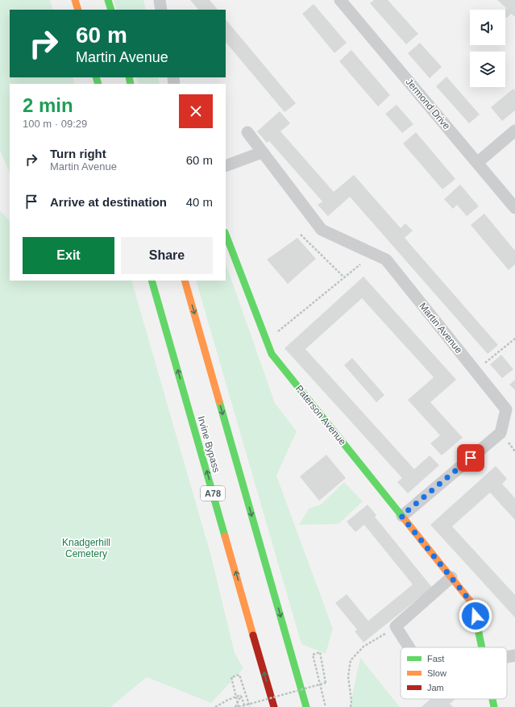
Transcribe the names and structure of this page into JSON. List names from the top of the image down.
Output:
{
  "streets": {
    "main road": ["Paterson Avenue", "Irvine Bypass", "A78"],
    "street": ["Jermond Drive", "Martin Avenue"]
  },
  "crossings": [
    ["Martin Avenue", "Paterson Avenue"]
  ],
  "parks": ["Knadgerhill Cemetery"],
  "legend": ["Fast", "Slow", "Jam"],
  "page": {
    "turn": ["60 m", "Martin Avenue"],
    "heading": ["2 min", "100 m · 09:29"],
    "list": [
      {
        "name": "Turn right",
        "note": "Martin Avenue",
        "value": "60 m"
      },
      {
        "name": "Arrive at destination",
        "value": "40 m"
      }
    ],
    "buttons": ["Exit", "Share"]
  }
}
